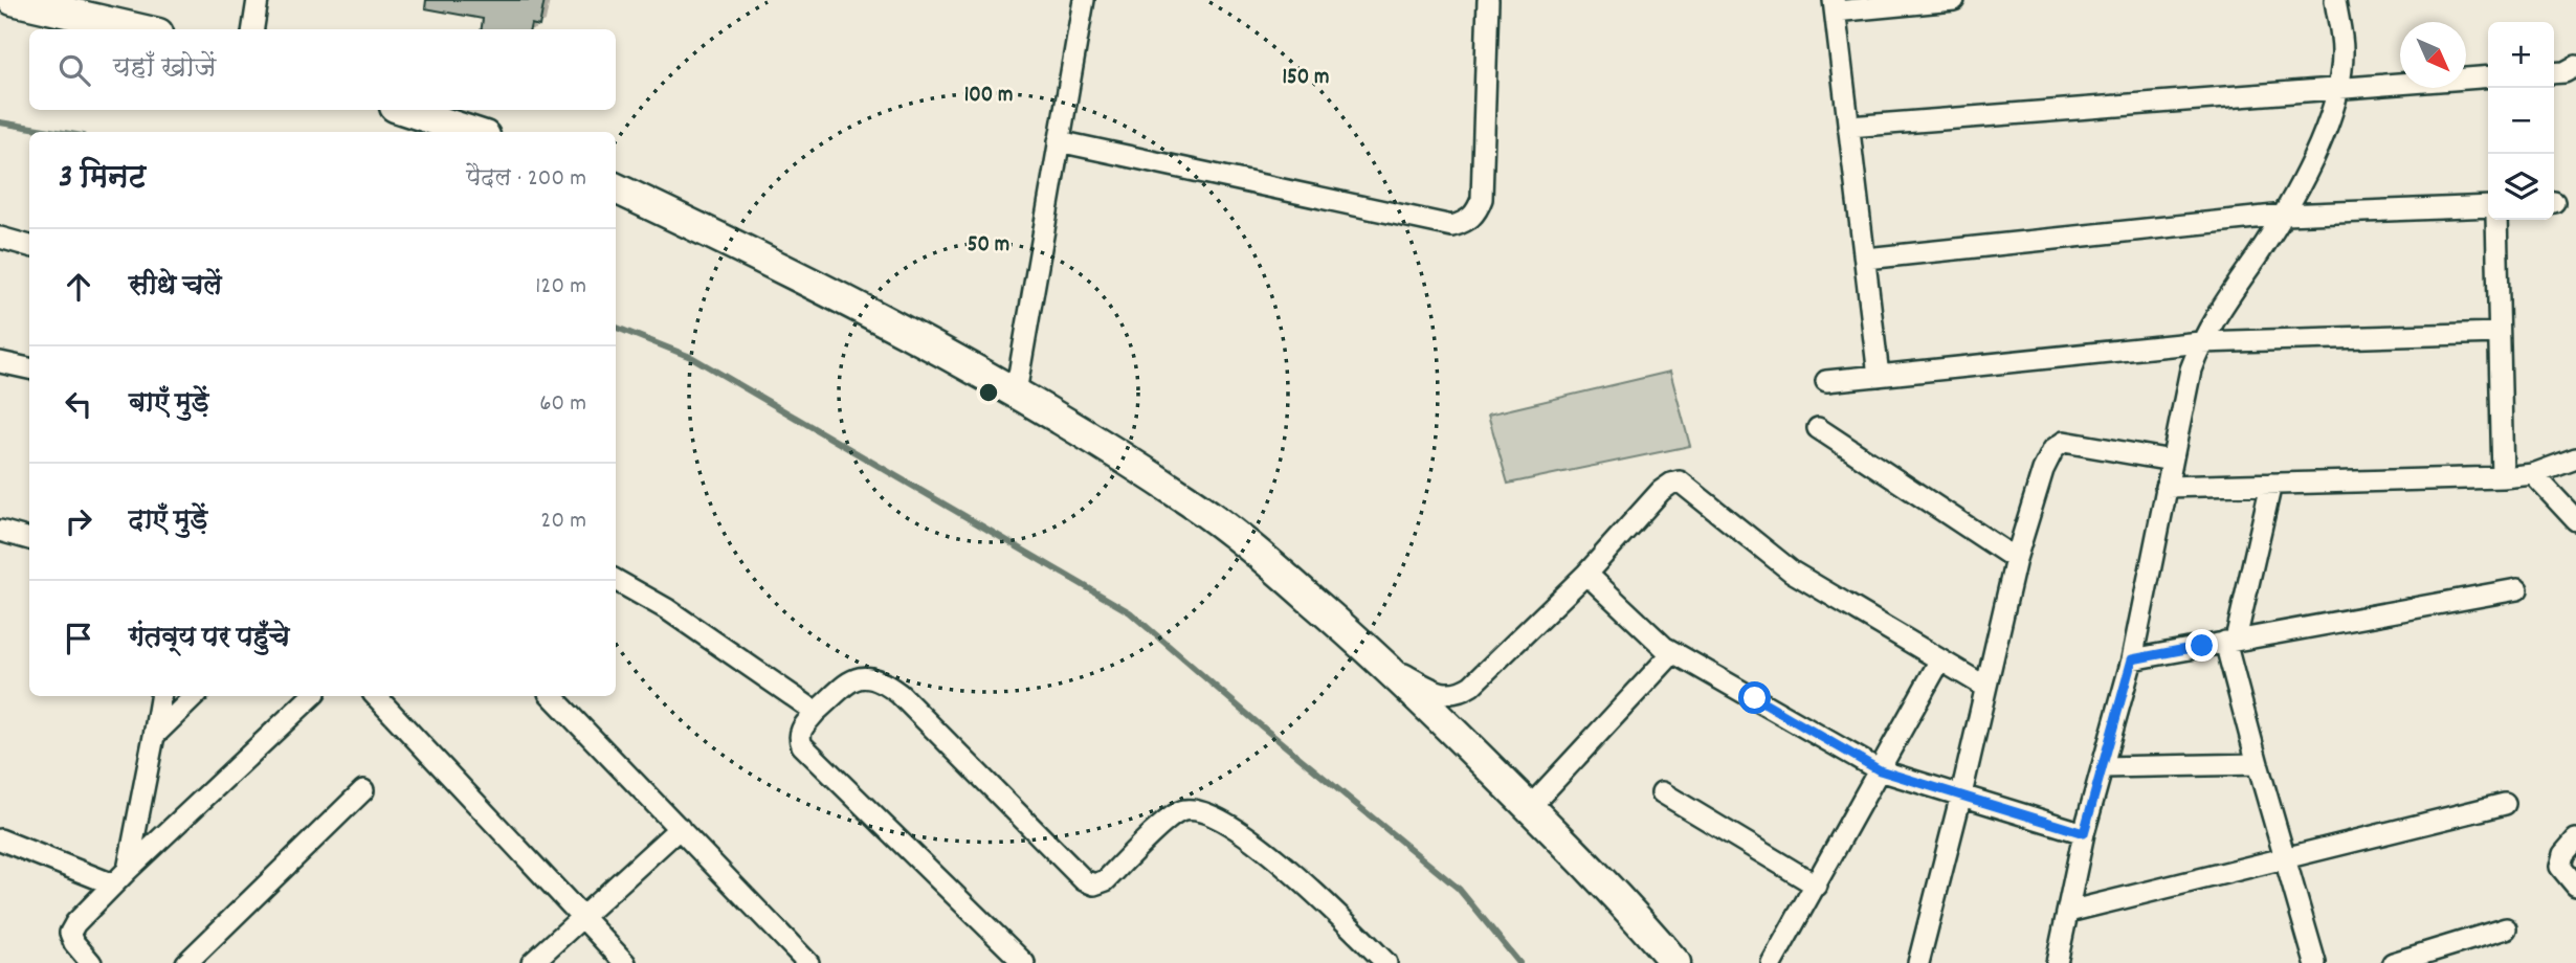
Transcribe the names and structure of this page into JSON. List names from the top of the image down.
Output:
{
  "north": "bottom right",
  "page": {
    "map_buttons": ["+", "−"],
    "search": "यहाँ खोजें",
    "heading": ["3 मिनट", "पैदल · 200 m"],
    "list": [
      ["सीधे चलें", "120 m"],
      ["बाएँ मुड़ें", "60 m"],
      ["दाएँ मुड़ें", "20 m"],
      "गंतव्य पर पहुँचे"
    ]
  },
  "rings": ["150 m", "100 m", "50 m"]
}
